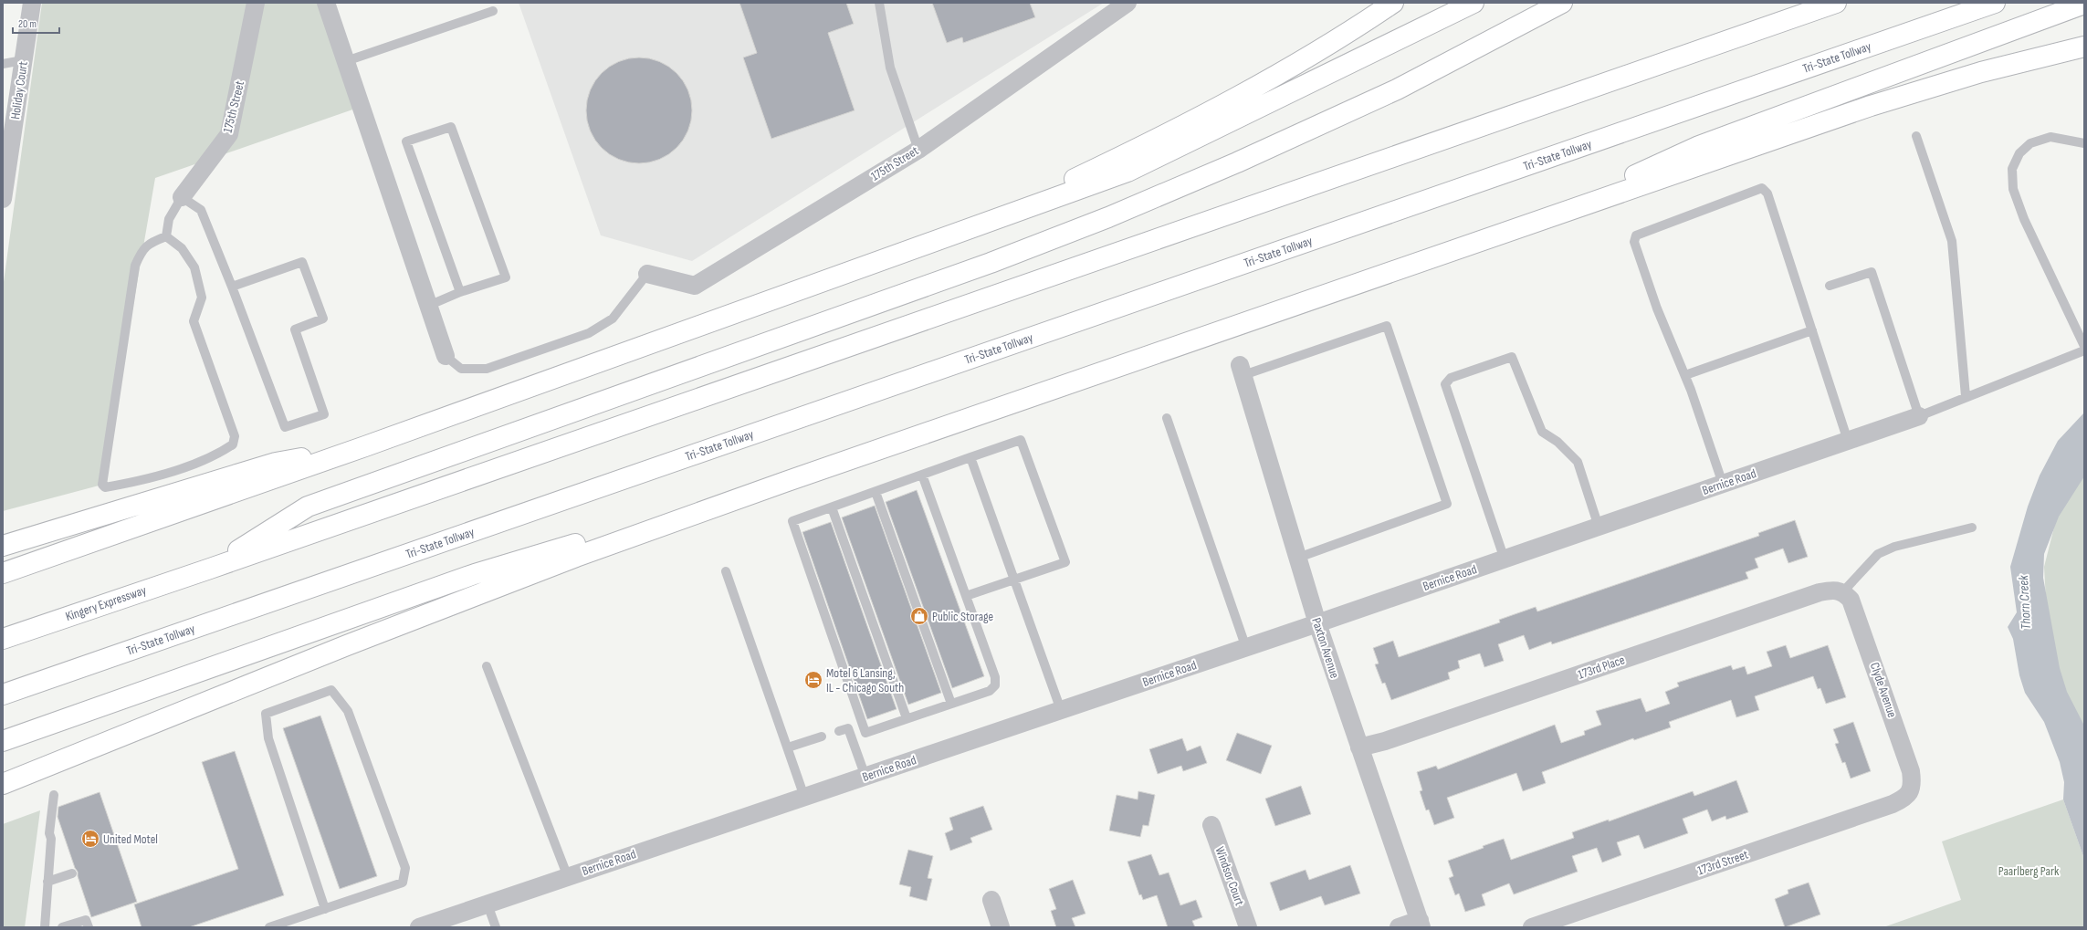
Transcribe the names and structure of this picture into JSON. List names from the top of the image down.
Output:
{
  "streets": {
    "highway": ["Tri-State Tollway", "Kingery Expressway"],
    "street": [
      "Holiday Court",
      "175th Street",
      "Bernice Road",
      "Paxton Avenue",
      "173rd Place",
      "Clyde Avenue",
      "173rd Street",
      "Windsor Court"
    ]
  },
  "crossings": [
    ["Bernice Road", "Paxton Avenue"],
    ["Paxton Avenue", "173rd Place"],
    ["173rd Place", "Clyde Avenue"],
    ["Clyde Avenue", "173rd Street"]
  ],
  "water": ["Thorn Creek"],
  "parks": ["Paarlberg Park"],
  "places": {
    "shop": ["Public Storage"],
    "hotel": ["Motel 6 Lansing, IL - Chicago South", "United Motel"]
  },
  "scale_bar": "20 m"
}
